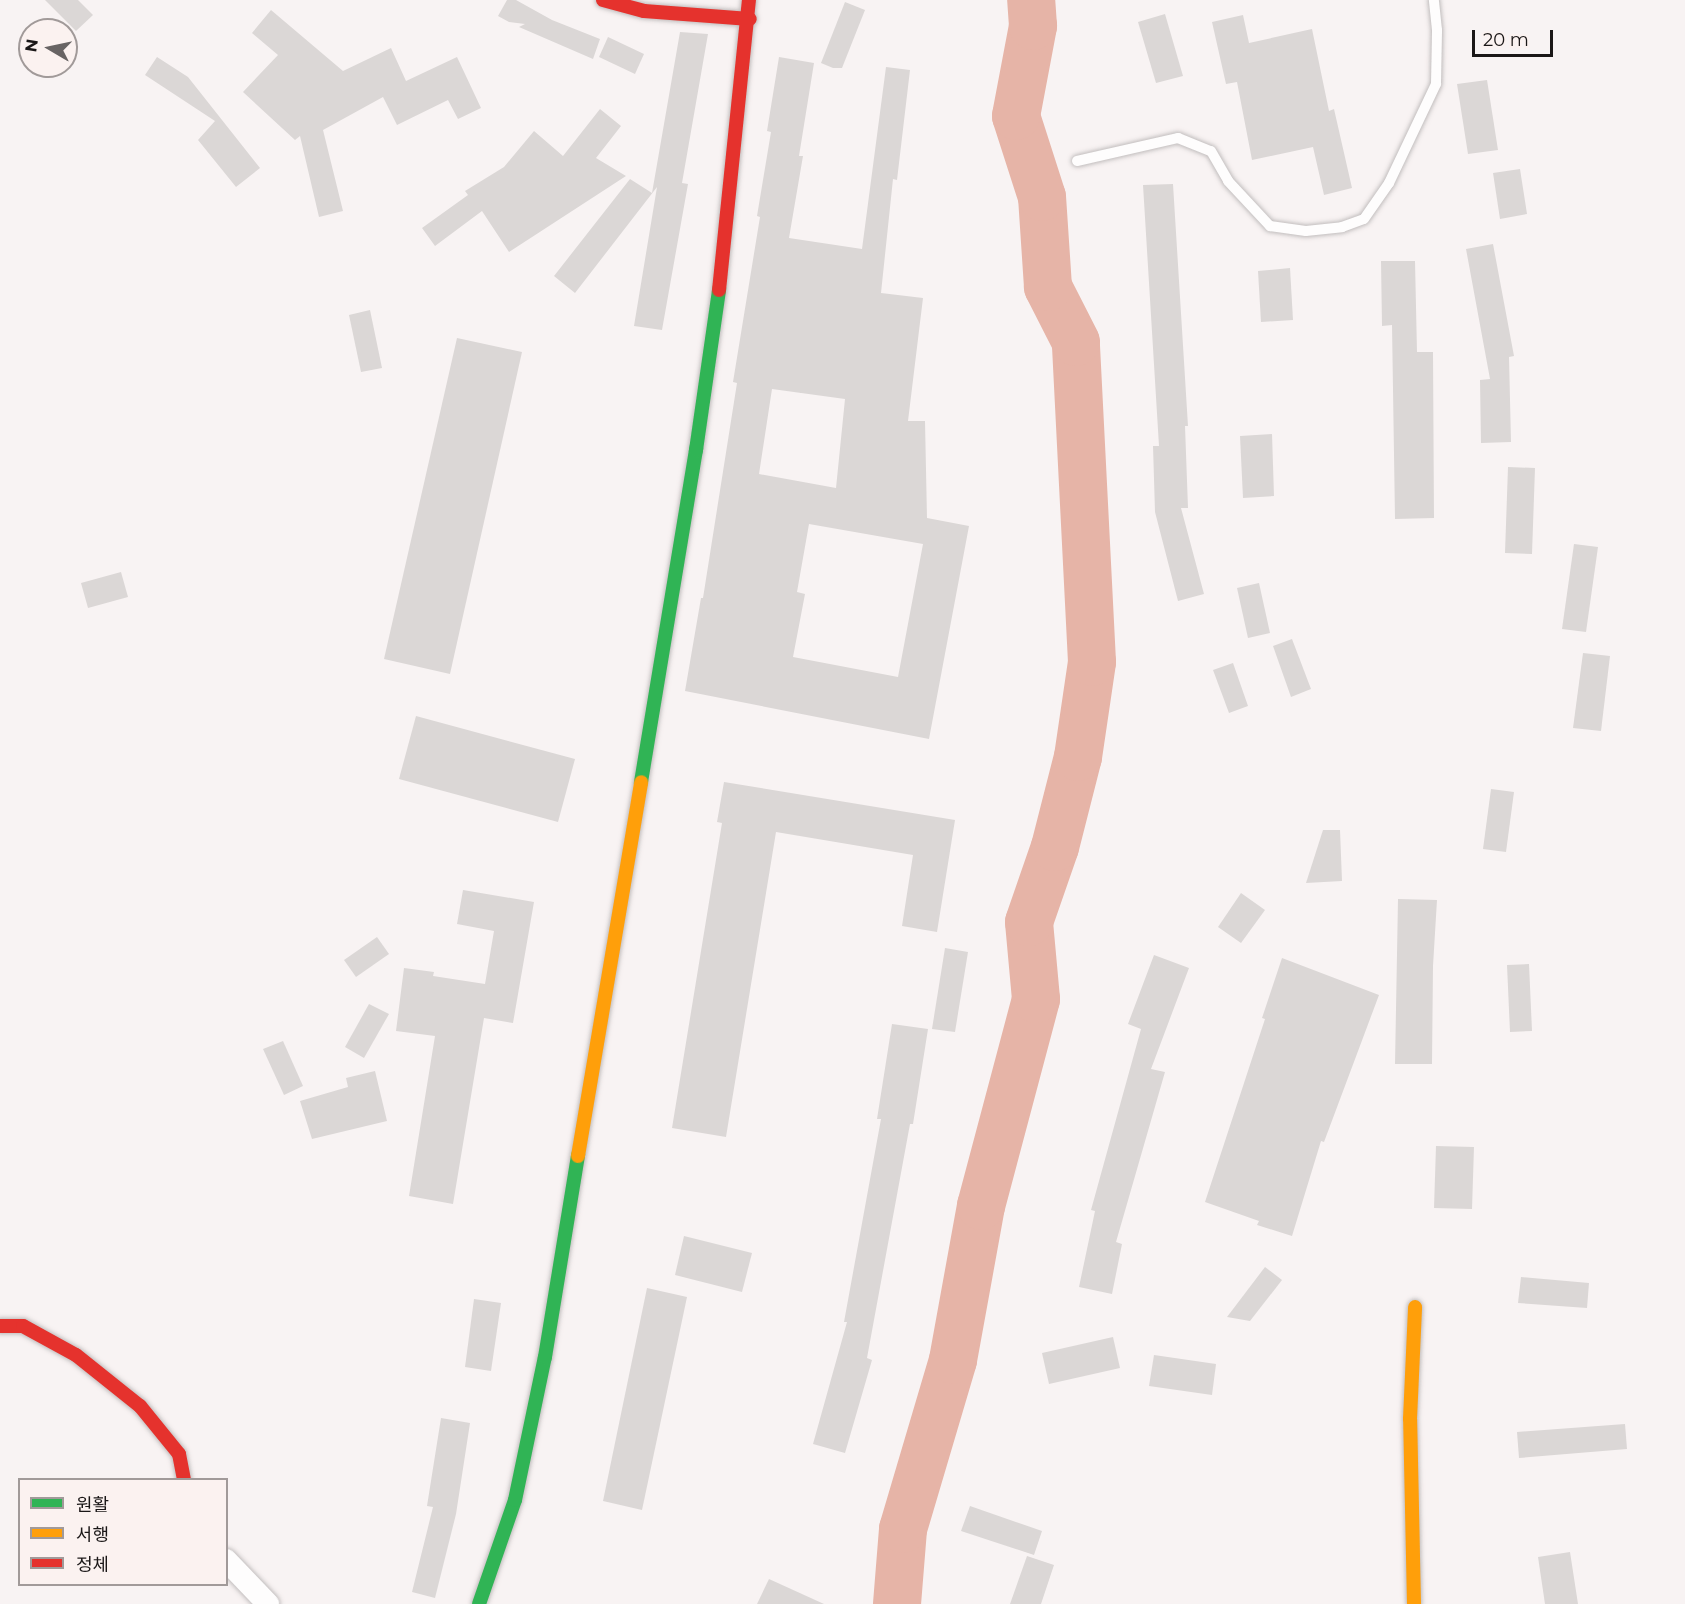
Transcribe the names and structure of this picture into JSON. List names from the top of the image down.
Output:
{
  "legend": ["원활", "서행", "정체"],
  "scale_bar": "20 m",
  "north": "left"
}
